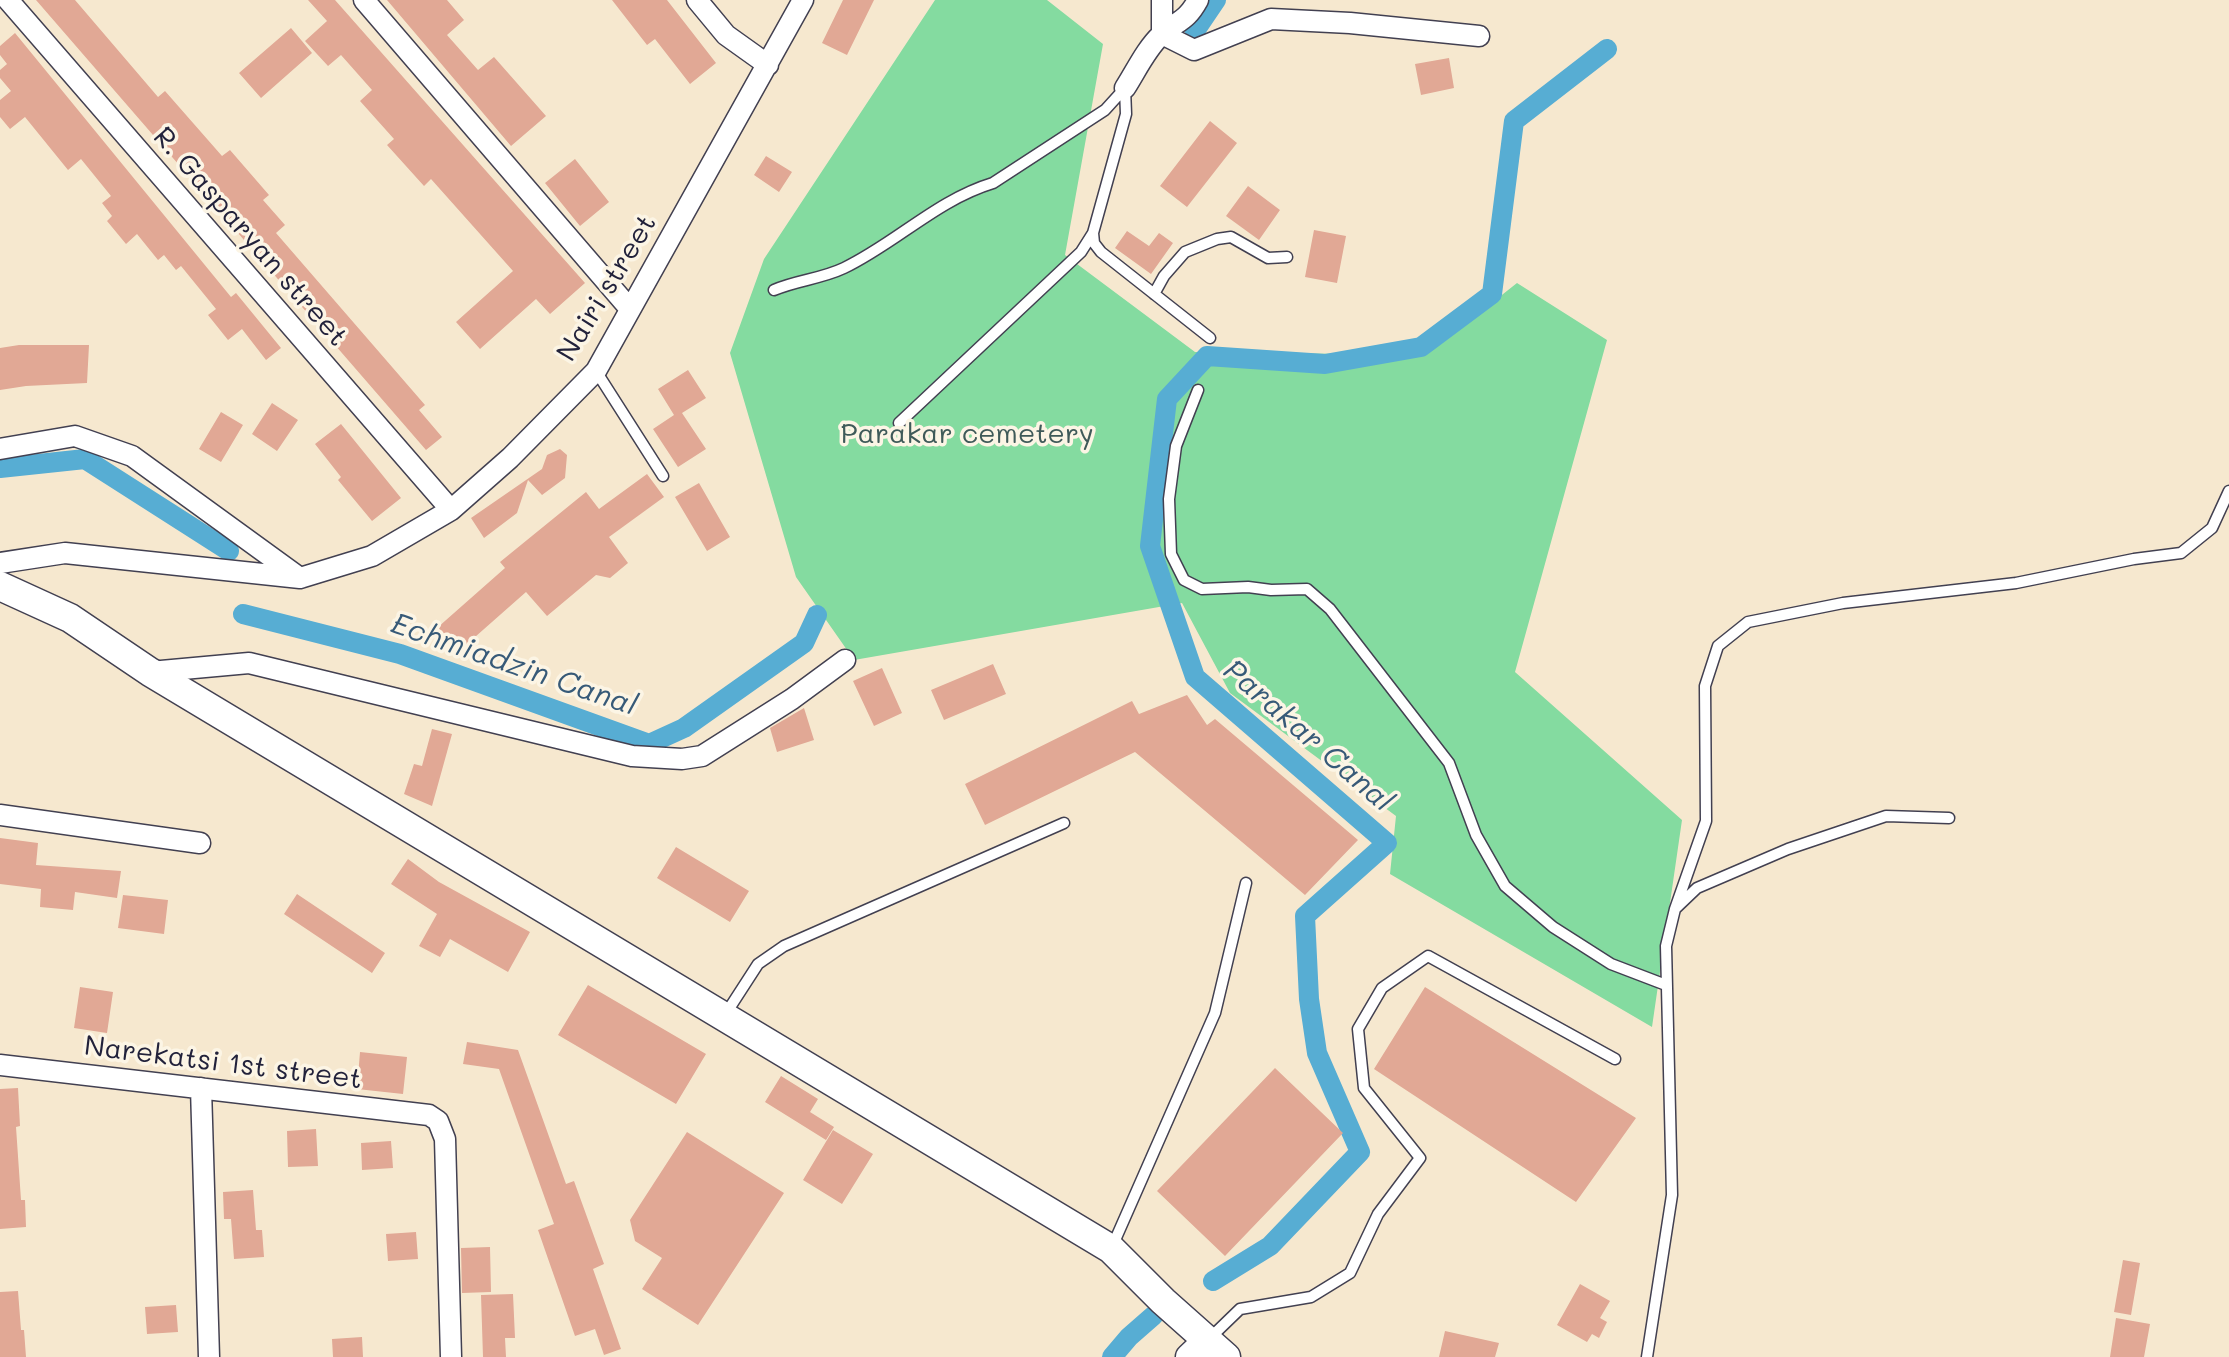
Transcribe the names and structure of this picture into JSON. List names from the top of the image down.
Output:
{
  "streets": {
    "street": ["R. Gasparyan street", "Nairi street", "Narekatsi 1st street"]
  },
  "crossings": [
    ["R. Gasparyan street", "Nairi street"]
  ],
  "water": ["Echmiadzin Canal", "Parakar Canal"],
  "parks": ["Parakar cemetery"]
}
